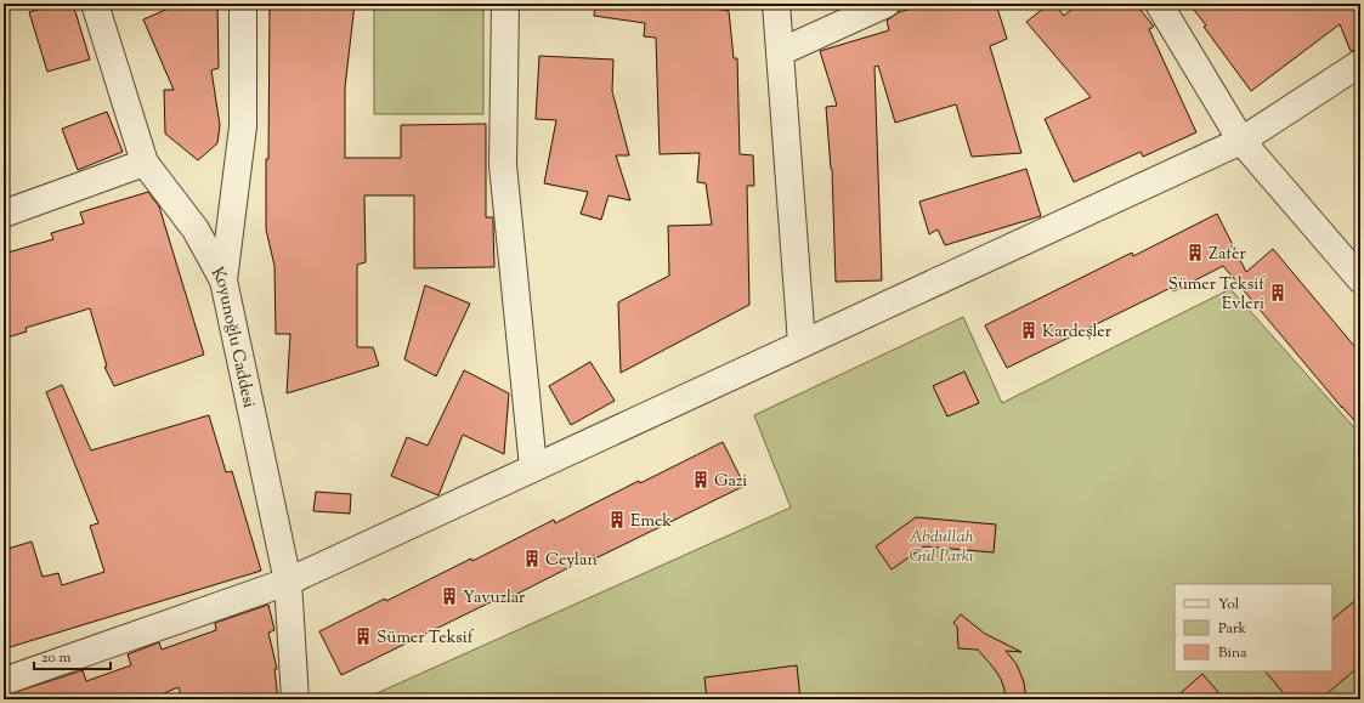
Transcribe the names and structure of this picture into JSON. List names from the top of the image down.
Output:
{
  "streets": {
    "street": ["Koyunoğlu Caddesi"]
  },
  "parks": ["Abdullah Gül Parkı"],
  "places": {
    "building": [
      "Zafer",
      "Sümer Teksif Evleri",
      "Kardeşler",
      "Gazi",
      "Emek",
      "Ceylan",
      "Yavuzlar",
      "Sümer Teksif"
    ]
  },
  "legend": ["Yol", "Park", "Bina"],
  "scale_bar": "20 m"
}
